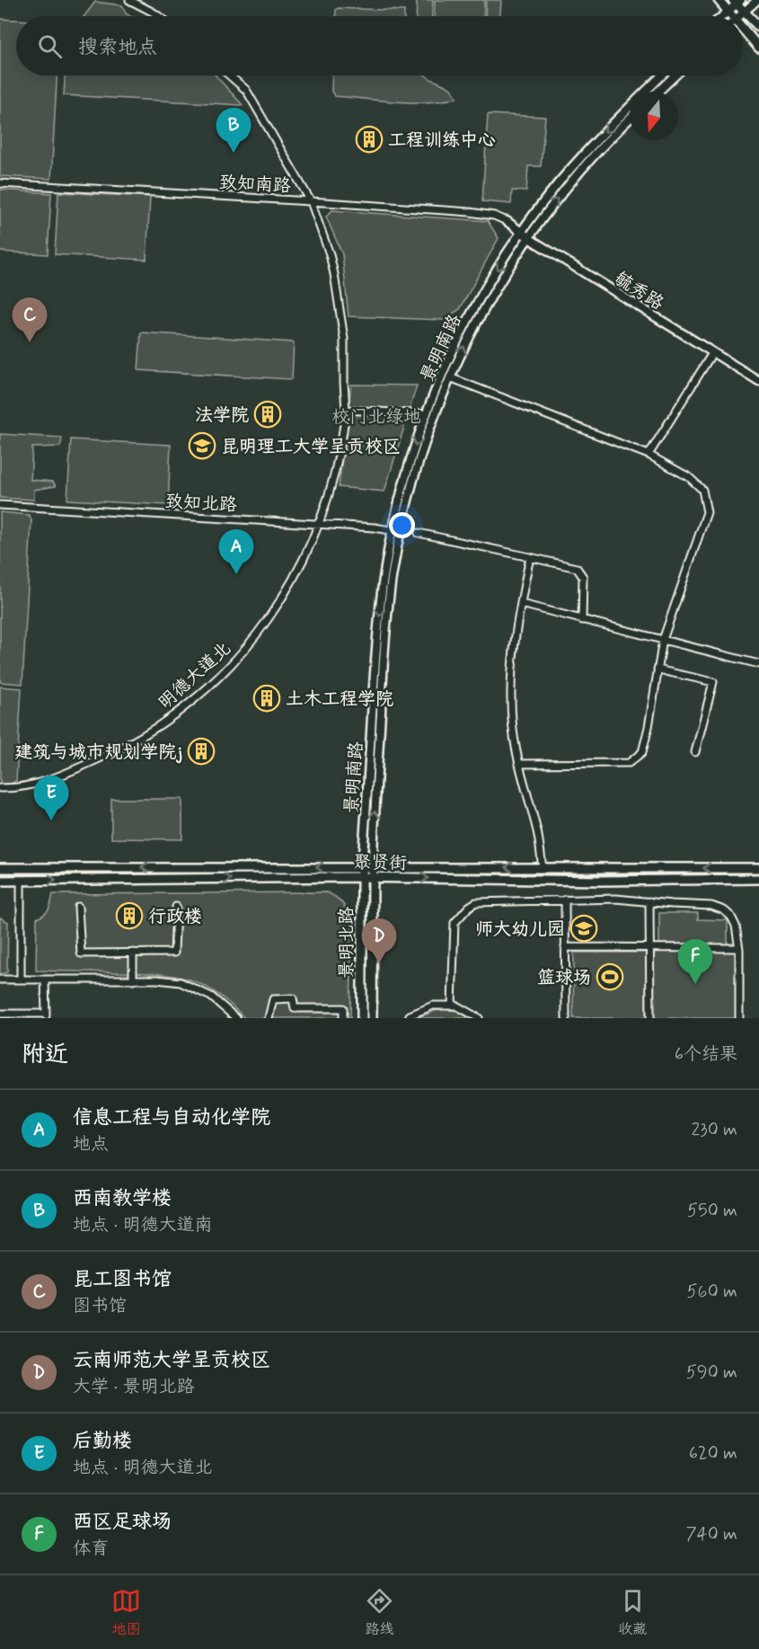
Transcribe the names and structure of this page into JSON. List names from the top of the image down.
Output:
{
  "streets": {
    "main road": ["聚贤街", "景明北路"],
    "street": [
      "致知南路",
      "毓秀路",
      "景明南路",
      "致知北路",
      "明德大道北"
    ]
  },
  "crossings": [
    ["致知南路", "毓秀路"],
    ["致知南路", "明德大道北"],
    ["毓秀路", "景明南路"],
    ["景明南路", "致知北路"],
    ["景明南路", "聚贤街"],
    ["景明南路", "景明北路"],
    ["致知北路", "明德大道北"],
    ["聚贤街", "景明北路"]
  ],
  "parks": ["校门北绿地"],
  "places": {
    "building": [
      "工程训练中心",
      "法学院",
      "土木工程学院",
      "建筑与城市规划学院j",
      "行政楼"
    ],
    "school or university": ["昆明理工大学呈贡校区", "师大幼儿园"],
    "sports": ["篮球场"]
  },
  "north": "bottom",
  "page": {
    "search": "搜索地点",
    "pins": [
      "B",
      "C",
      "A",
      "E",
      "D",
      "F"
    ],
    "heading": ["附近", "6个结果"],
    "list": [
      {
        "mark": "A",
        "name": "信息工程与自动化学院",
        "note": "地点",
        "value": "230 m"
      },
      {
        "mark": "B",
        "name": "西南教学楼",
        "note": "地点 · 明德大道南",
        "value": "550 m"
      },
      {
        "mark": "C",
        "name": "昆工图书馆",
        "note": "图书馆",
        "value": "560 m"
      },
      {
        "mark": "D",
        "name": "云南师范大学呈贡校区",
        "note": "大学 · 景明北路",
        "value": "590 m"
      },
      {
        "mark": "E",
        "name": "后勤楼",
        "note": "地点 · 明德大道北",
        "value": "620 m"
      },
      {
        "mark": "F",
        "name": "西区足球场",
        "note": "体育",
        "value": "740 m"
      }
    ],
    "nav": ["地图", "路线", "收藏"]
  }
}
